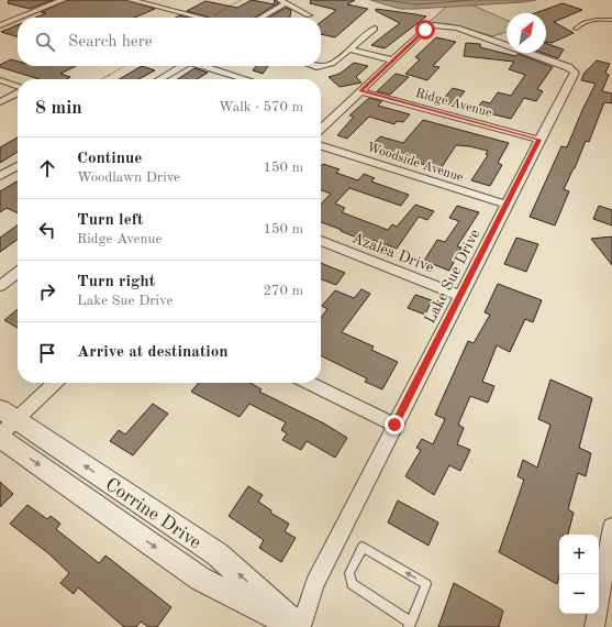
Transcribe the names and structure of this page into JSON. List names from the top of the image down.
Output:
{
  "streets": {
    "street": [
      "Ridge Avenue",
      "Woodside Avenue",
      "Azalea Drive",
      "Lake Sue Drive",
      "Corrine Drive"
    ]
  },
  "crossings": [
    ["Ridge Avenue", "Lake Sue Drive"],
    ["Woodside Avenue", "Lake Sue Drive"],
    ["Azalea Drive", "Lake Sue Drive"],
    ["Lake Sue Drive", "Corrine Drive"]
  ],
  "north": "top right",
  "page": {
    "search": "Search here",
    "heading": ["8 min", "Walk · 570 m"],
    "list": [
      ["Continue", "Woodlawn Drive", "150 m"],
      ["Turn left", "Ridge Avenue", "150 m"],
      ["Turn right", "Lake Sue Drive", "270 m"],
      "Arrive at destination"
    ],
    "map_buttons": ["+", "−"]
  }
}
